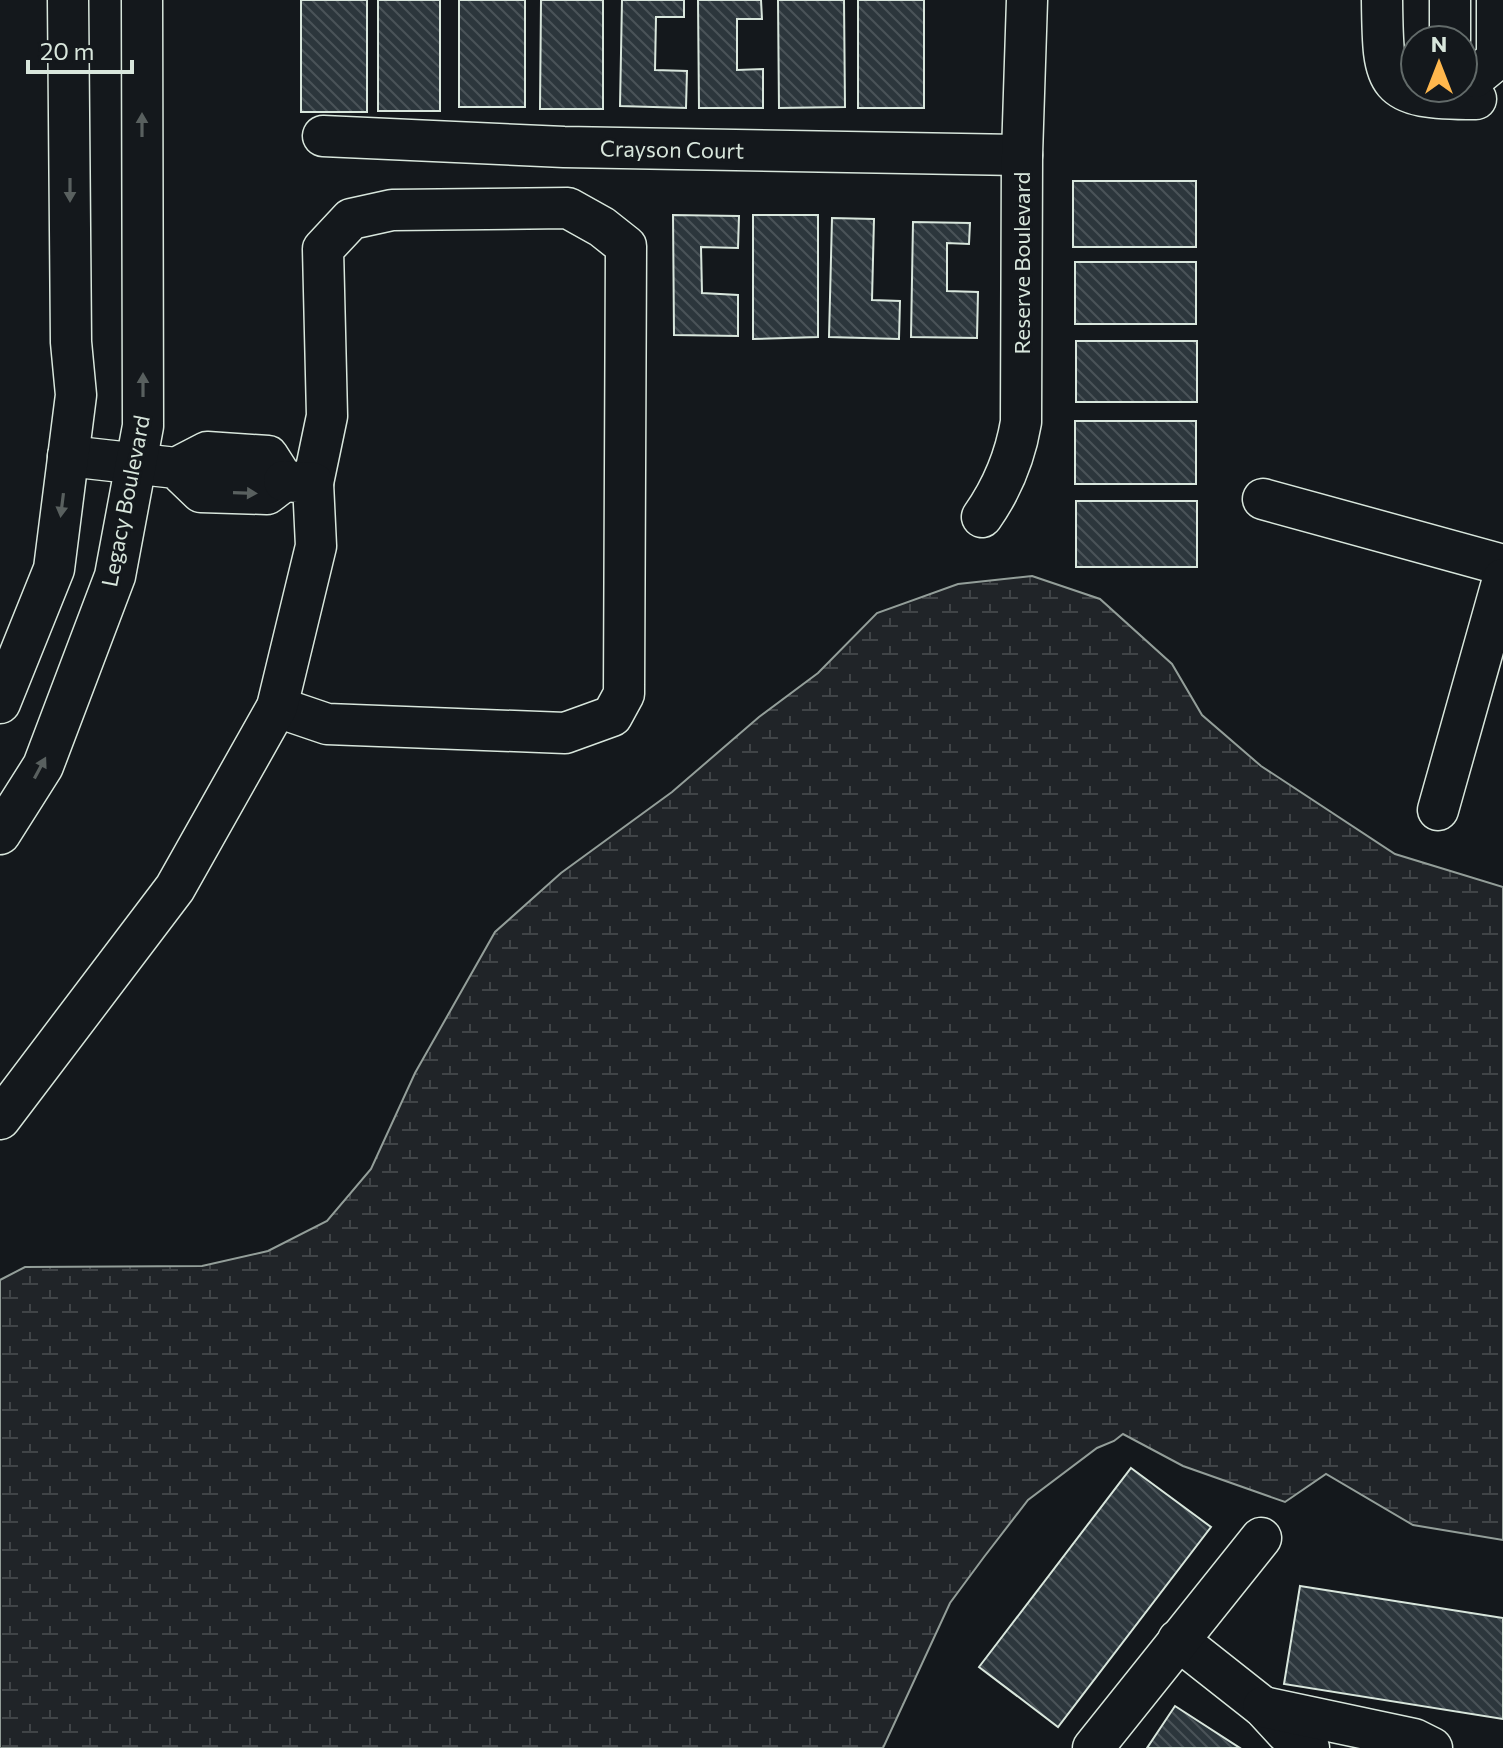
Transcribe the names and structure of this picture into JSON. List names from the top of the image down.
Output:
{
  "streets": {
    "street": ["Crayson Court", "Reserve Boulevard", "Legacy Boulevard"]
  },
  "crossings": [
    ["Crayson Court", "Reserve Boulevard"]
  ],
  "scale_bar": "20 m",
  "north": "top"
}
